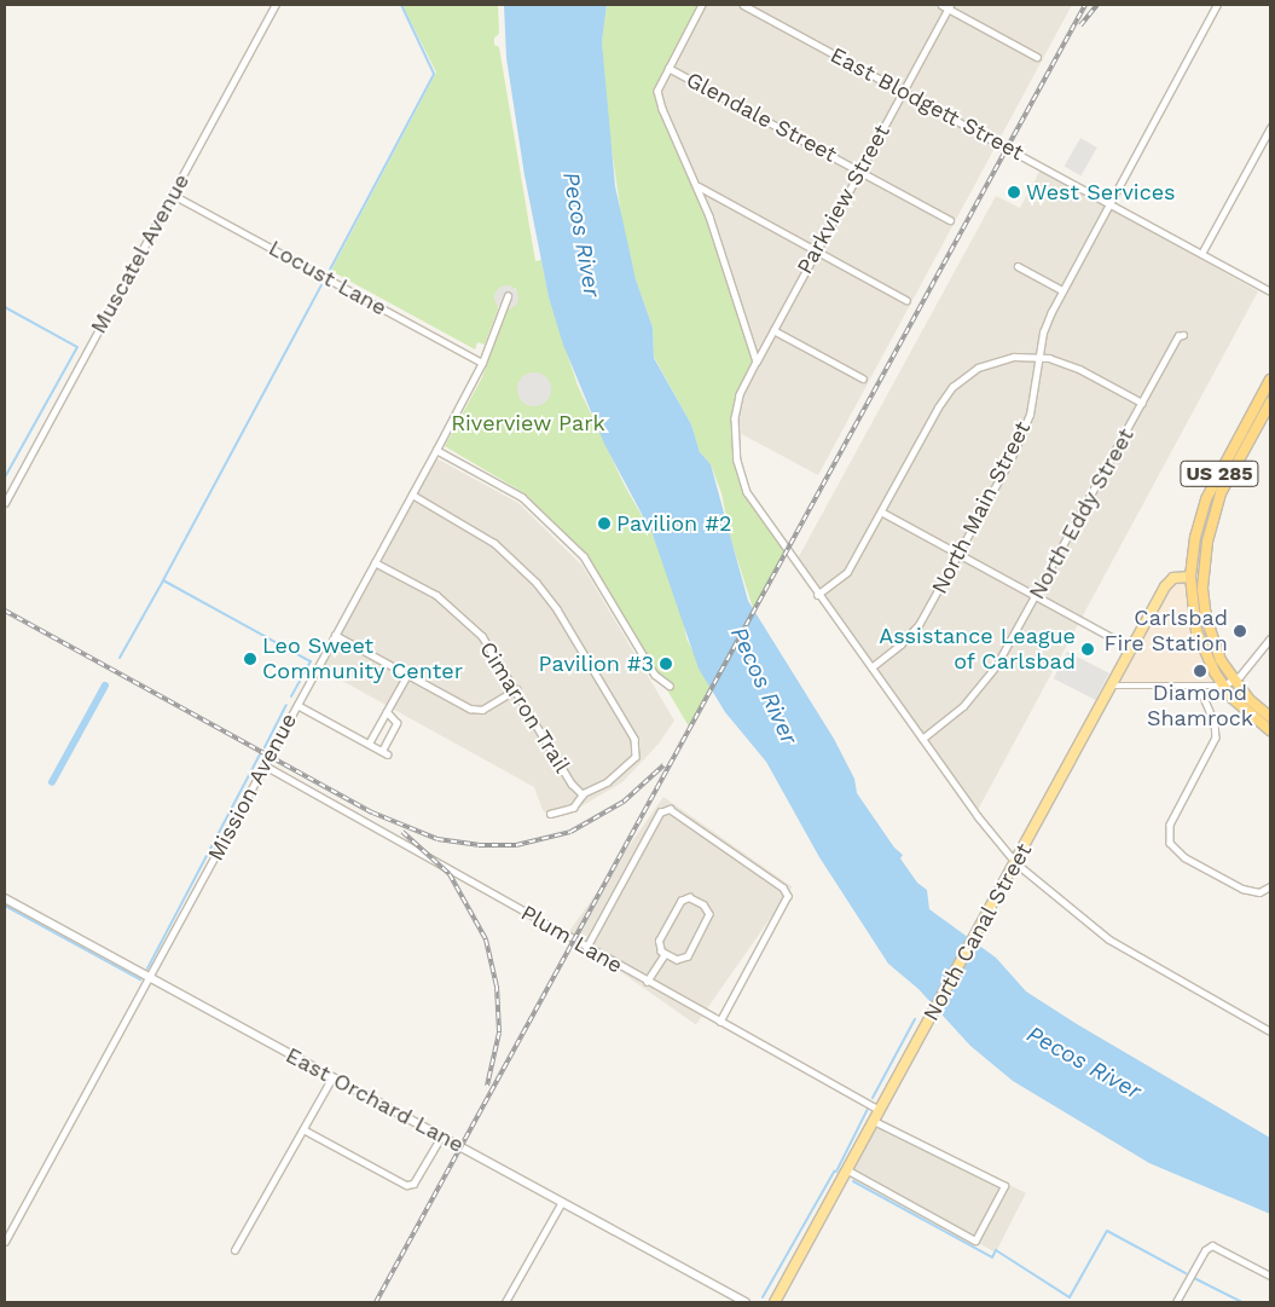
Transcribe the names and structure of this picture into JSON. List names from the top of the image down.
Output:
{
  "streets": {
    "highway": ["US 285"],
    "main road": ["North Canal Street"],
    "street": [
      "East Blodgett Street",
      "Glendale Street",
      "Parkview Street",
      "Muscatel Avenue",
      "Locust Lane",
      "North Main Street",
      "North Eddy Street",
      "Cimarron Trail",
      "Mission Avenue",
      "Plum Lane",
      "East Orchard Lane"
    ]
  },
  "crossings": [
    ["East Blodgett Street", "Parkview Street"],
    ["East Blodgett Street", "North Main Street"],
    ["Glendale Street", "Parkview Street"],
    ["Parkview Street", "North Main Street"],
    ["Parkview Street", "North Eddy Street"],
    ["Parkview Street", "North Canal Street"],
    ["Muscatel Avenue", "Locust Lane"],
    ["Locust Lane", "Mission Avenue"],
    ["US 285", "North Canal Street"],
    ["Cimarron Trail", "Mission Avenue"],
    ["Mission Avenue", "Plum Lane"],
    ["Mission Avenue", "East Orchard Lane"],
    ["North Canal Street", "Plum Lane"]
  ],
  "water": ["Pecos River"],
  "parks": ["Riverview Park"],
  "places": [
    "West Services",
    "Pavilion #2",
    "Carlsbad Fire Station",
    "Assistance League of Carlsbad",
    "Leo Sweet Community Center",
    "Pavilion #3",
    "Diamond Shamrock"
  ]
}
